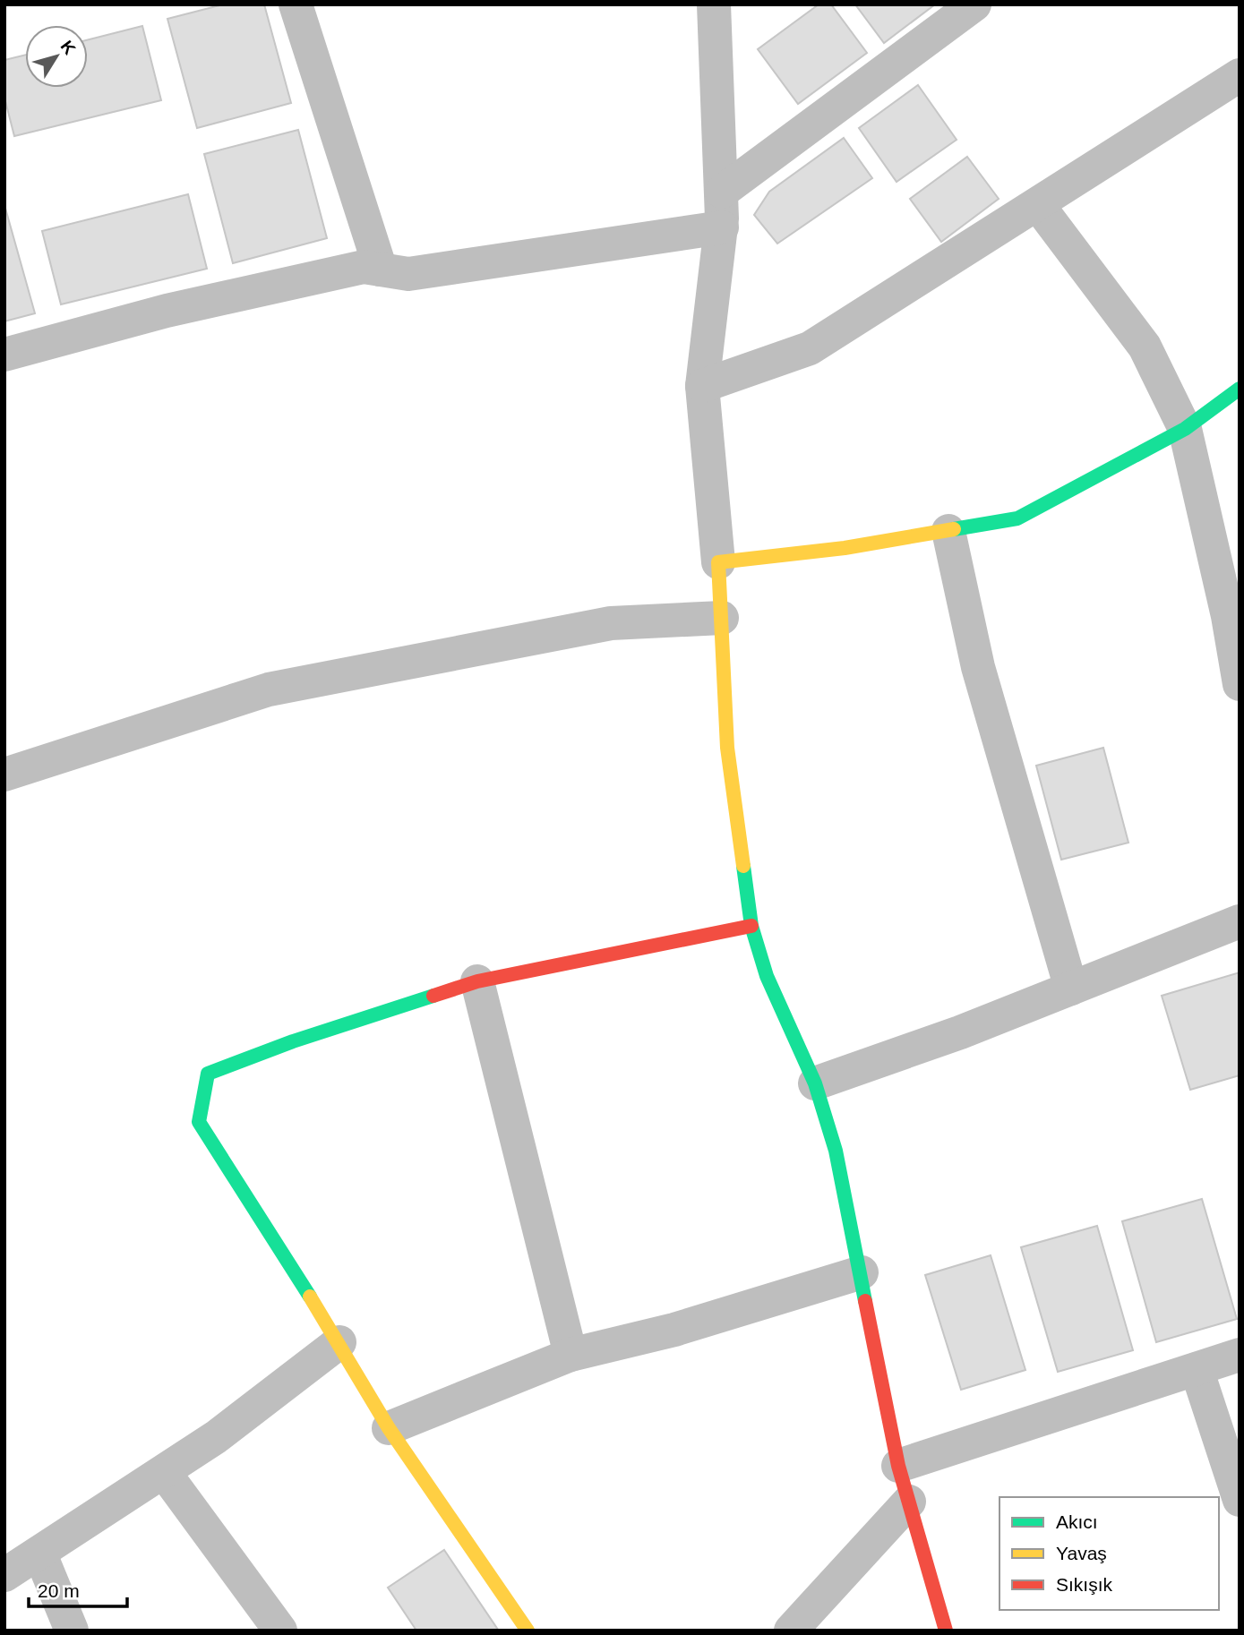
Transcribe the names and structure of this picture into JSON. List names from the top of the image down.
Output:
{
  "legend": ["Akıcı", "Yavaş", "Sıkışık"],
  "scale_bar": "20 m",
  "north": "top right"
}
